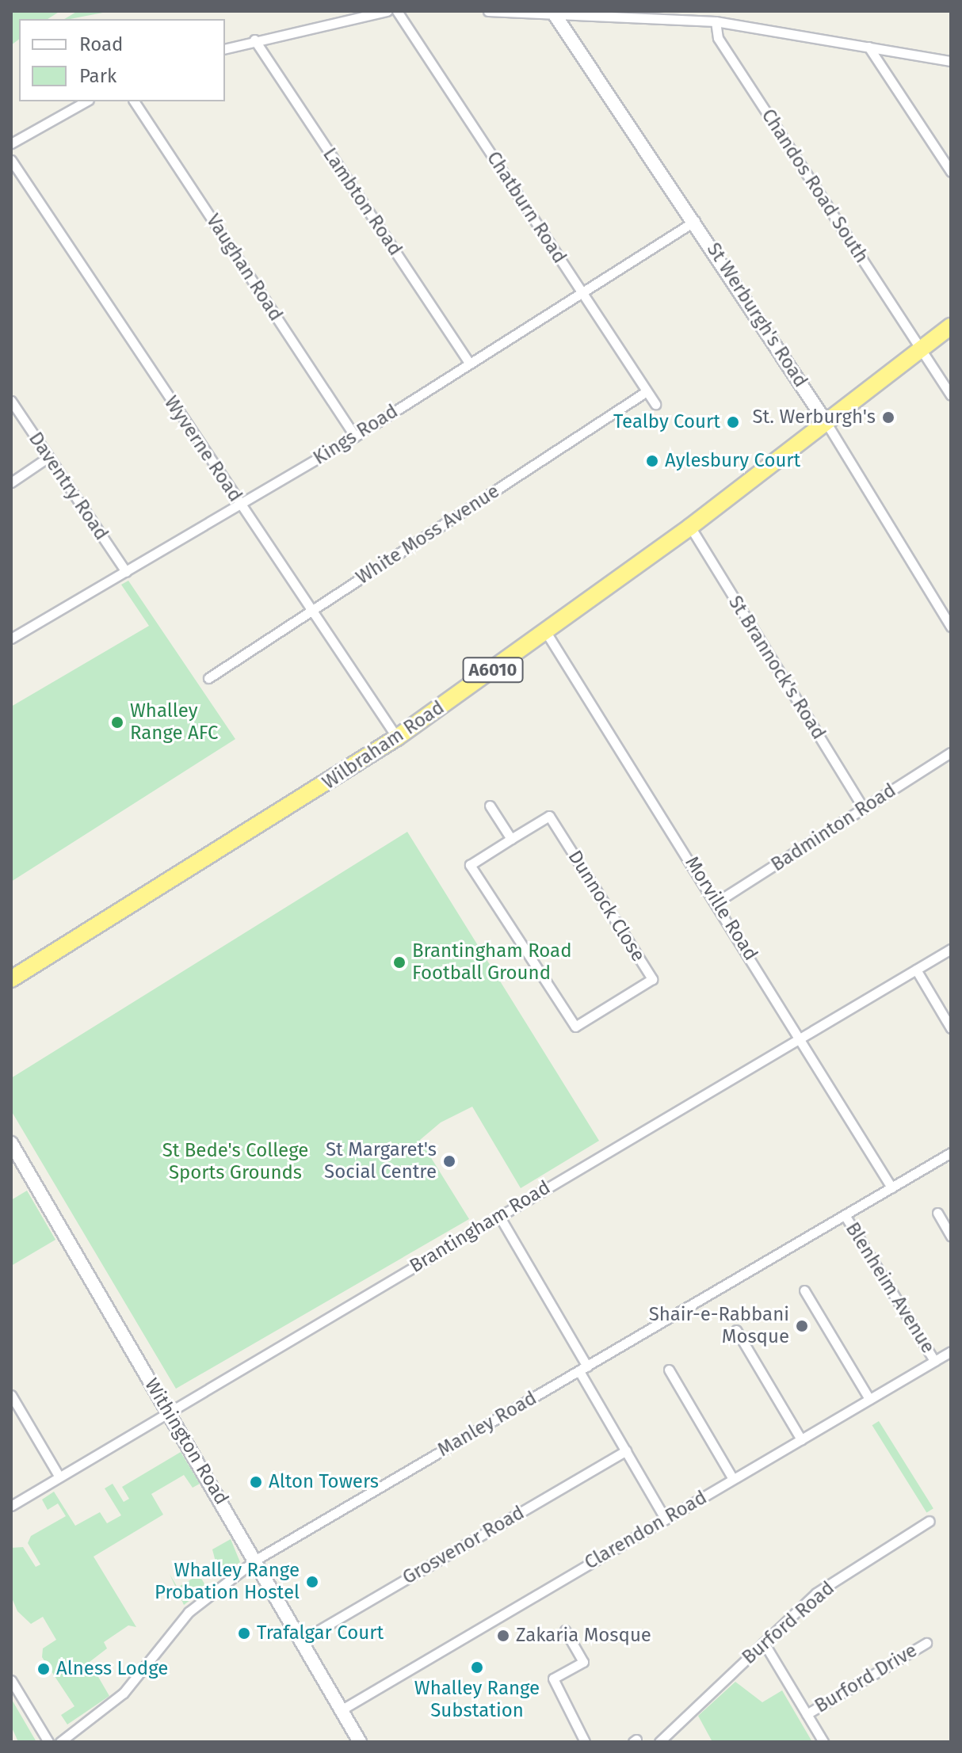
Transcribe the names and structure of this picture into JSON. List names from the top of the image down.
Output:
{
  "streets": {
    "highway": ["A6010", "Wilbraham Road"],
    "street": [
      "Chandos Road South",
      "Lambton Road",
      "Chatburn Road",
      "Vaughan Road",
      "St Werburgh's Road",
      "Kings Road",
      "Wyverne Road",
      "Daventry Road",
      "White Moss Avenue",
      "St Brannock's Road",
      "Badminton Road",
      "Dunnock Close",
      "Morville Road",
      "Brantingham Road",
      "Blenheim Avenue",
      "Manley Road",
      "Withington Road",
      "Clarendon Road",
      "Grosvenor Road",
      "Burford Road",
      "Burford Drive"
    ]
  },
  "crossings": [
    ["Chandos Road South", "Wilbraham Road"],
    ["Lambton Road", "Kings Road"],
    ["Chatburn Road", "Kings Road"],
    ["Chatburn Road", "White Moss Avenue"],
    ["Vaughan Road", "Kings Road"],
    ["St Werburgh's Road", "Kings Road"],
    ["St Werburgh's Road", "Wilbraham Road"],
    ["Kings Road", "Wyverne Road"],
    ["Kings Road", "Daventry Road"],
    ["Wyverne Road", "White Moss Avenue"],
    ["Wyverne Road", "Wilbraham Road"],
    ["St Brannock's Road", "Wilbraham Road"],
    ["St Brannock's Road", "Badminton Road"],
    ["Wilbraham Road", "Morville Road"],
    ["Badminton Road", "Morville Road"],
    ["Morville Road", "Brantingham Road"],
    ["Morville Road", "Manley Road"],
    ["Brantingham Road", "Withington Road"],
    ["Blenheim Avenue", "Manley Road"],
    ["Blenheim Avenue", "Clarendon Road"],
    ["Manley Road", "Withington Road"],
    ["Withington Road", "Clarendon Road"],
    ["Withington Road", "Grosvenor Road"]
  ],
  "parks": ["St Bede's College Sports Grounds"],
  "places": [
    "St. Werburgh's",
    "Tealby Court",
    "Aylesbury Court",
    "Whalley Range AFC",
    "Brantingham Road Football Ground",
    "St Margaret's Social Centre",
    "Shair-e-Rabbani Mosque",
    "Alton Towers",
    "Whalley Range Probation Hostel",
    "Trafalgar Court",
    "Zakaria Mosque",
    "Whalley Range Substation",
    "Alness Lodge"
  ],
  "legend": ["Road", "Park"]
}
